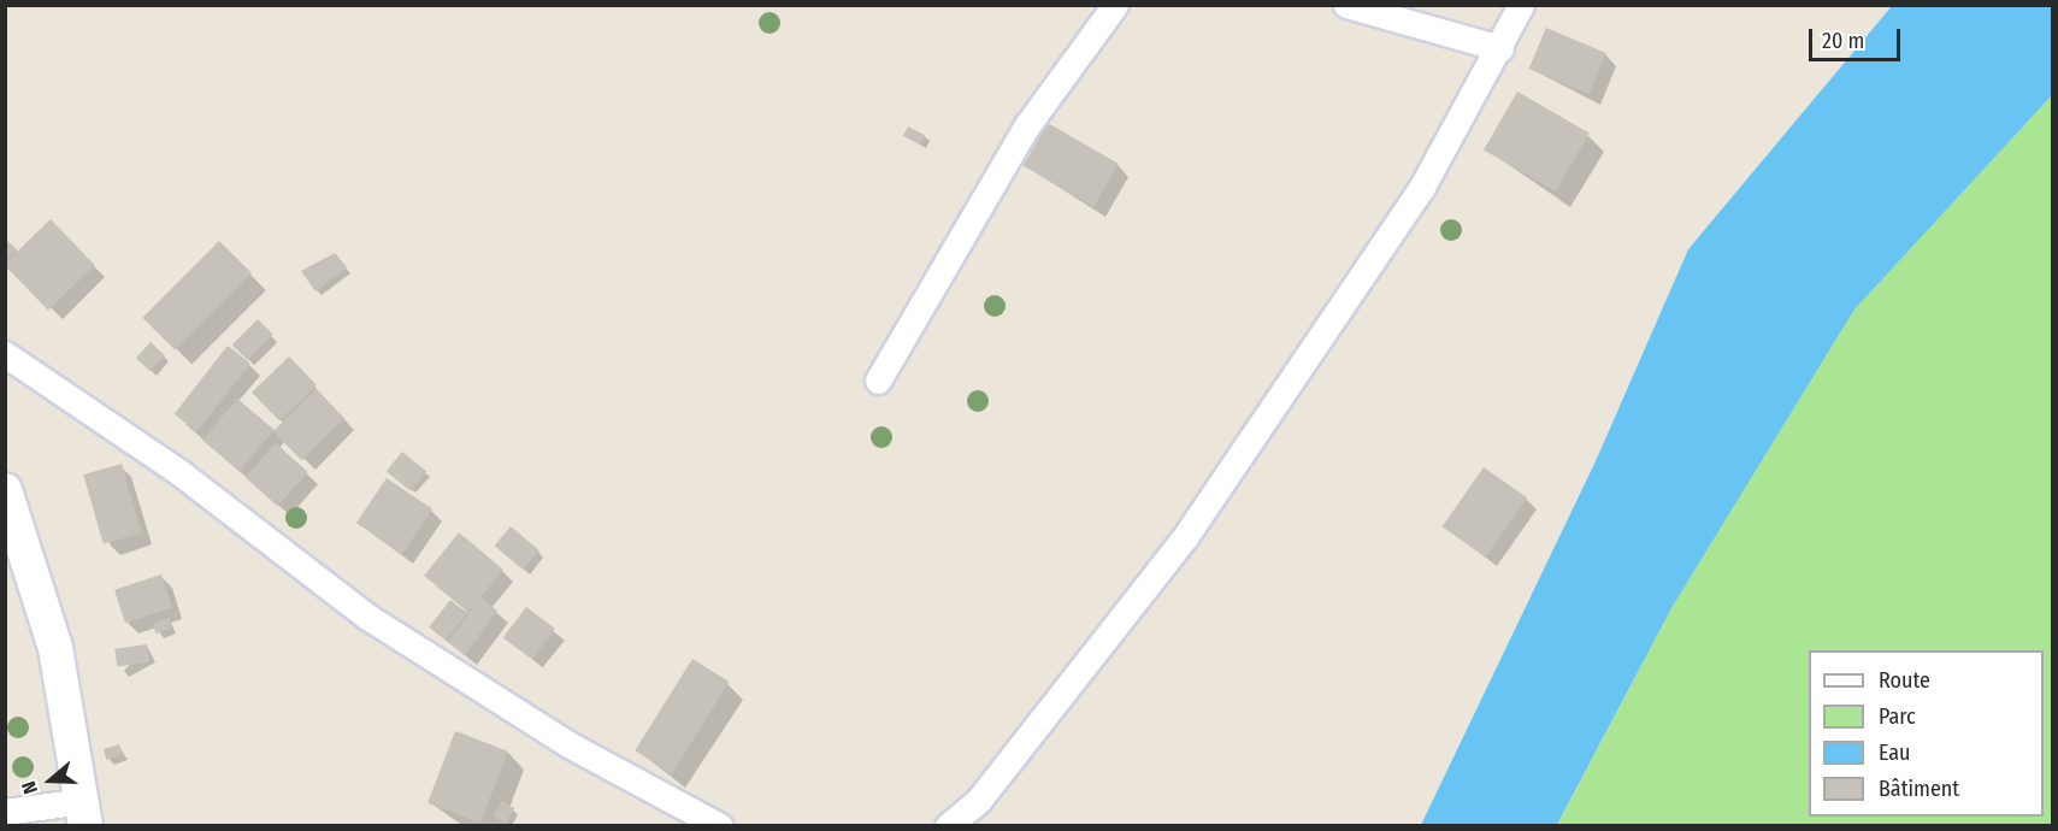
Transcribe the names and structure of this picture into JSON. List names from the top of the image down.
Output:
{
  "legend": [
    "Route",
    "Parc",
    "Eau",
    "Bâtiment"
  ],
  "scale_bar": "20 m",
  "north": "left"
}
